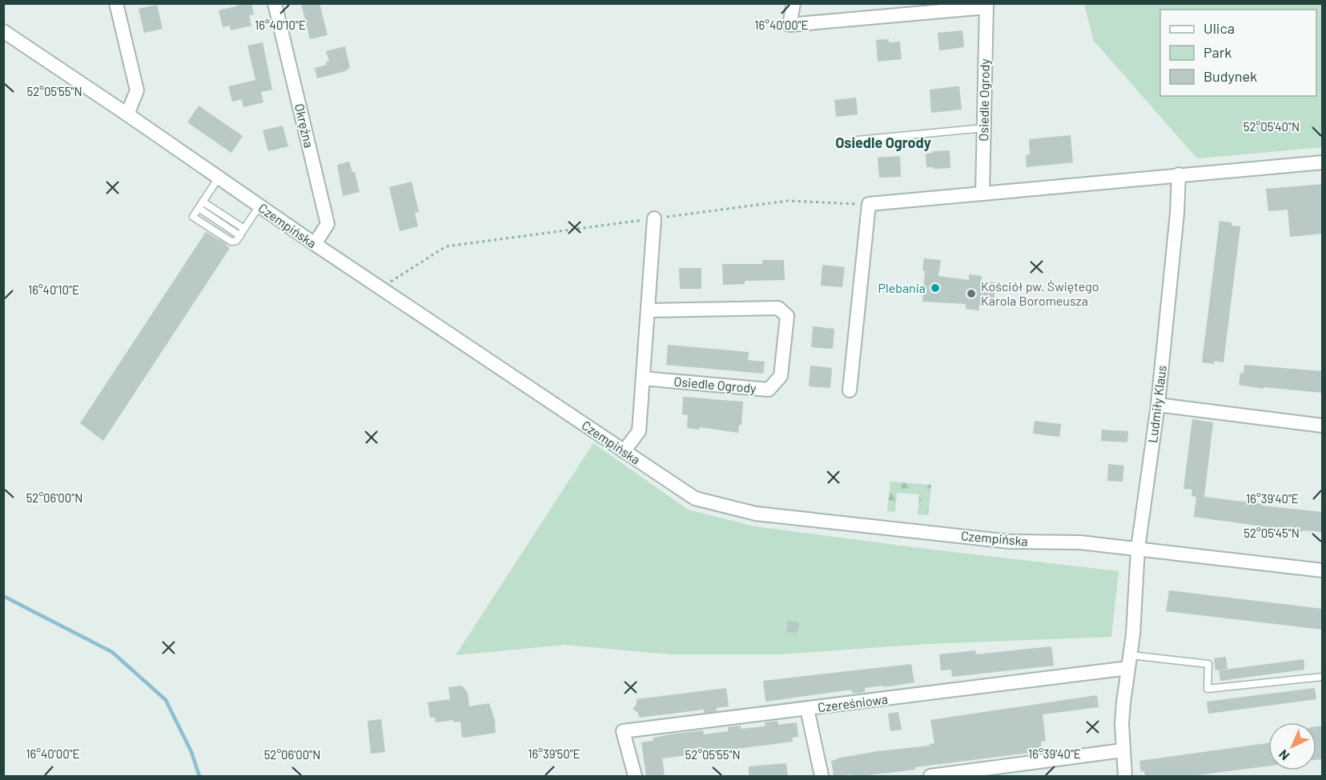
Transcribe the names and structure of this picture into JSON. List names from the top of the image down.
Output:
{
  "streets": {
    "street": [
      "Osiedle Ogrody",
      "Okrężna",
      "Czempińska",
      "Ludmiły Klaus",
      "Czereśniowa"
    ]
  },
  "crossings": [
    ["Okrężna", "Czempińska"],
    ["Czempińska", "Ludmiły Klaus"],
    ["Ludmiły Klaus", "Czereśniowa"]
  ],
  "districts": ["Osiedle Ogrody"],
  "places": ["Plebania", "Kościół pw. Świętego Karola Boromeusza"],
  "legend": ["Ulica", "Park", "Budynek"],
  "north": "bottom left",
  "coordinates": [
    "16°40'10\"E",
    "16°40'00\"E",
    "52°05'55\"N",
    "52°05'40\"N",
    "52°06'00\"N",
    "16°39'40\"E",
    "52°05'45\"N",
    "16°39'50\"E"
  ]
}
